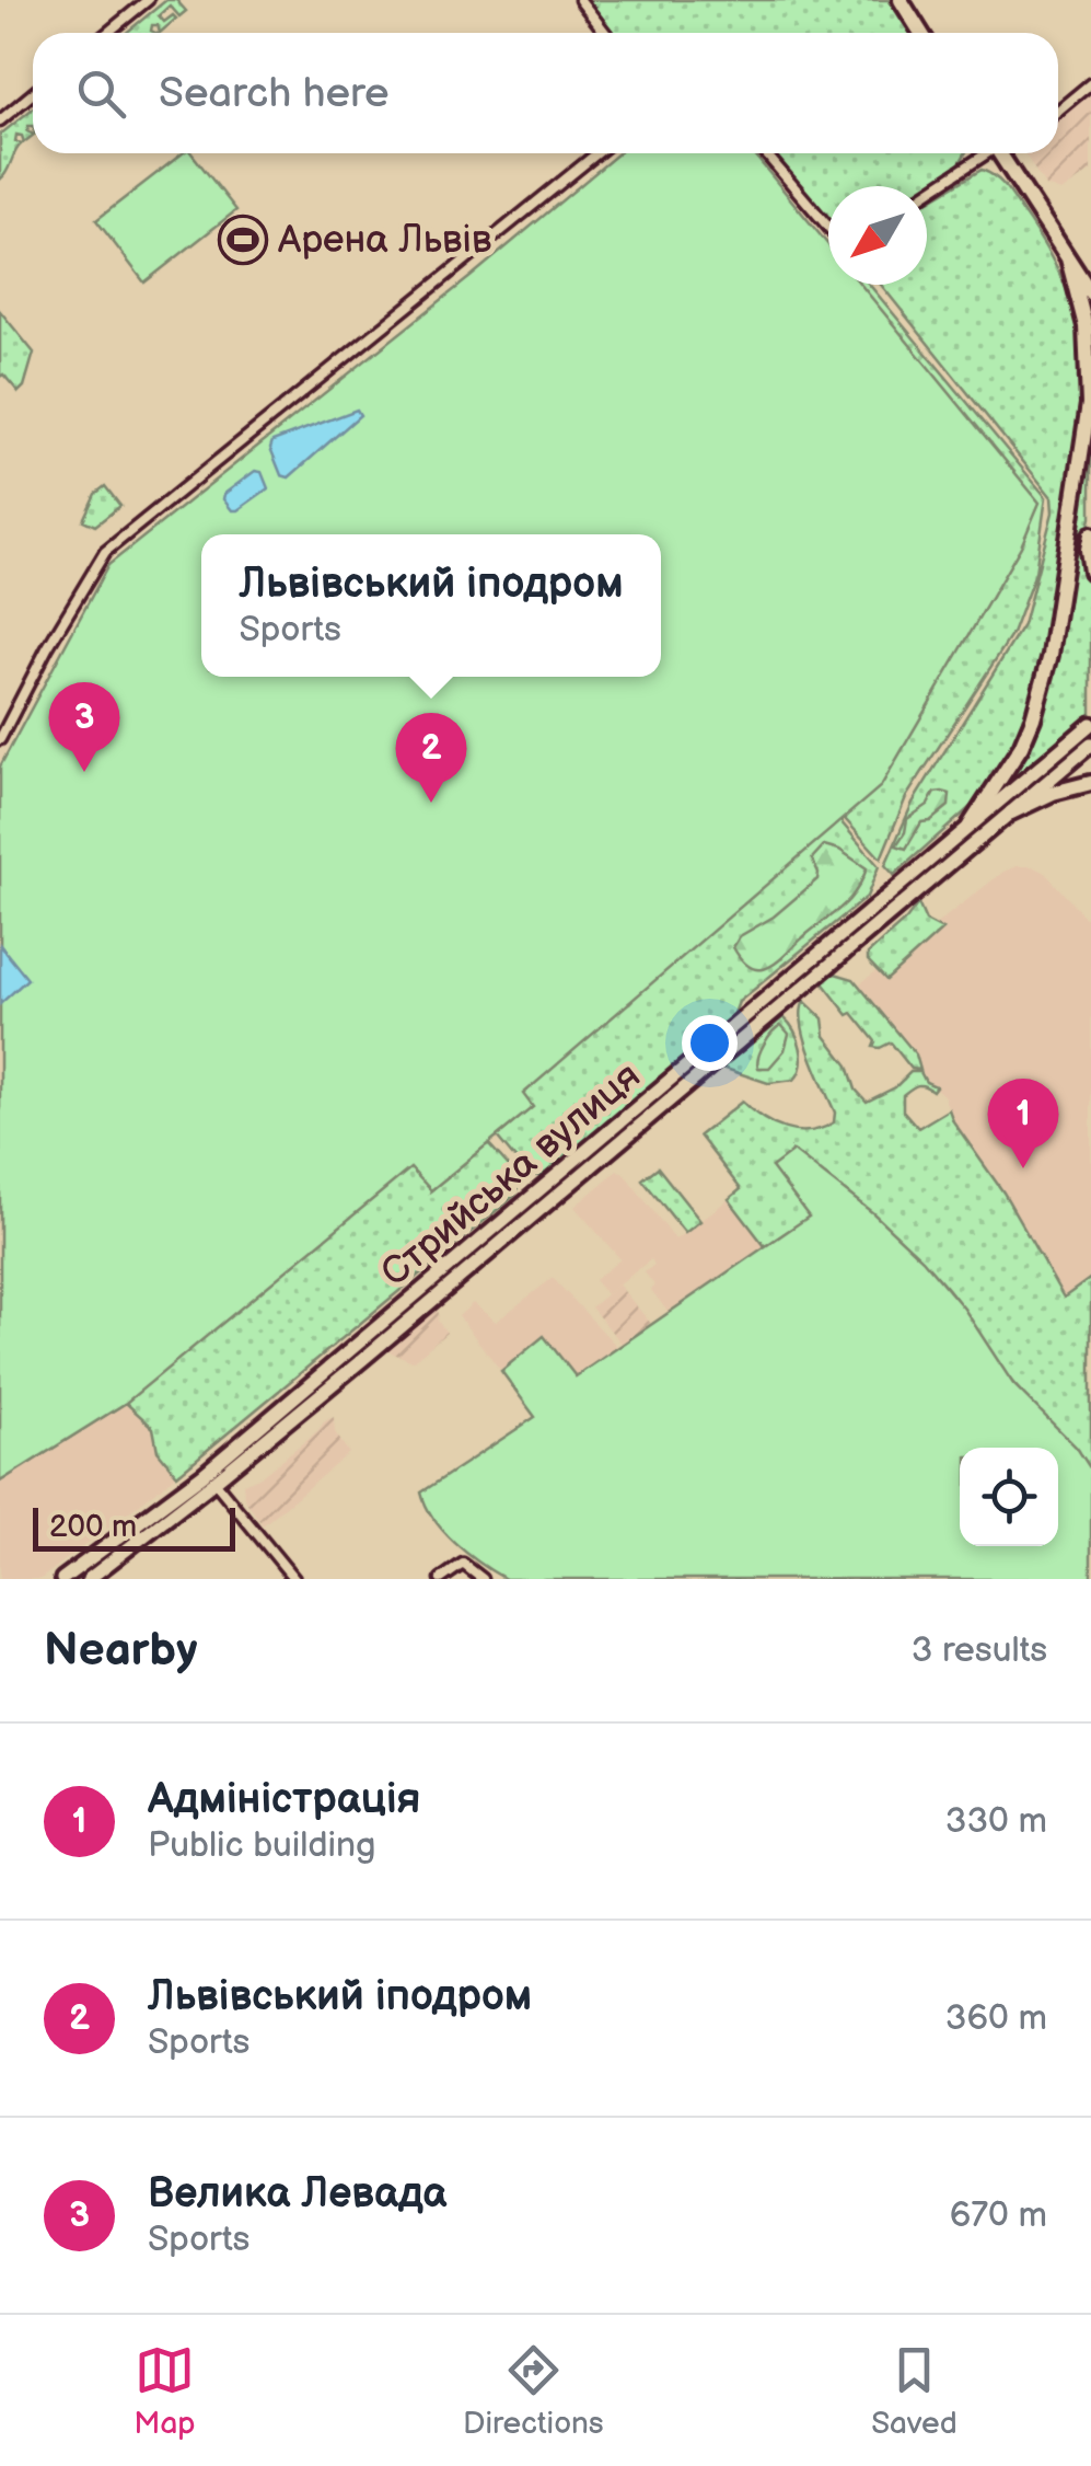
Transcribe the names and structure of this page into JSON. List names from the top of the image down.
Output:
{
  "streets": {
    "main road": ["Стрийська вулиця"]
  },
  "places": {
    "sports": ["Арена Львів"]
  },
  "scale_bar": "200 m",
  "north": "bottom left",
  "page": {
    "search": "Search here",
    "popup": ["Львівський іподром", "Sports"],
    "pins": ["3", "2", "1"],
    "scale": "200 m",
    "heading": ["Nearby", "3 results"],
    "list": [
      {
        "mark": "1",
        "name": "Адміністрація",
        "note": "Public building",
        "value": "330 m"
      },
      {
        "mark": "2",
        "name": "Львівський іподром",
        "note": "Sports",
        "value": "360 m"
      },
      {
        "mark": "3",
        "name": "Велика Левада",
        "note": "Sports",
        "value": "670 m"
      }
    ],
    "nav": ["Map", "Directions", "Saved"]
  }
}
